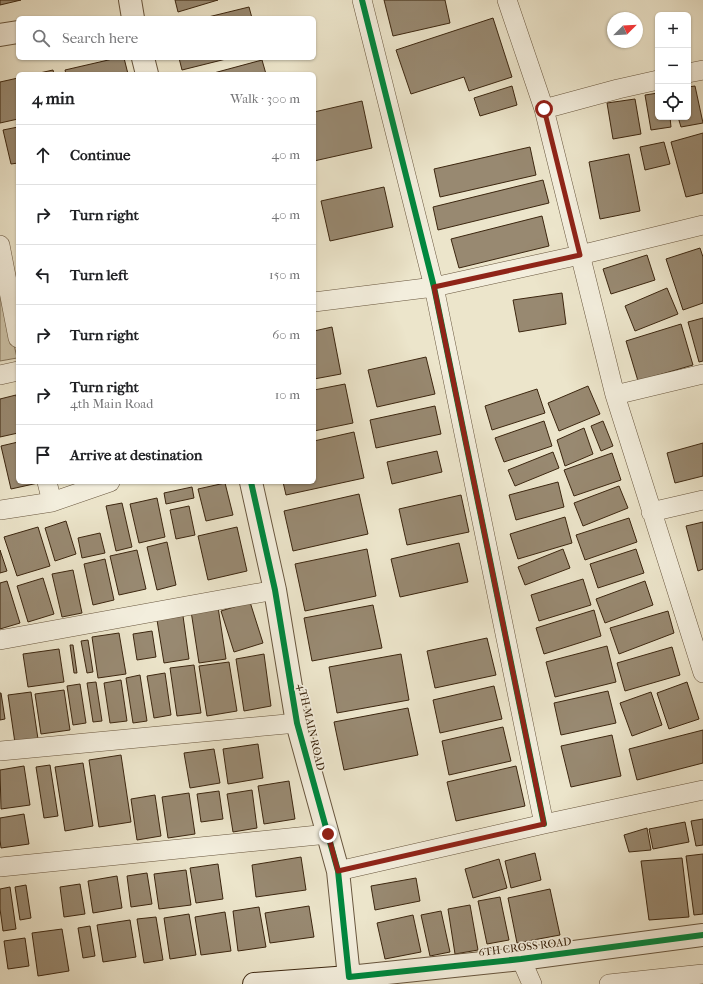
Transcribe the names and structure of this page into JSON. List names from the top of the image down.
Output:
{
  "streets": {
    "street": ["4TH MAIN ROAD", "6TH CROSS ROAD"]
  },
  "crossings": [
    ["4TH MAIN ROAD", "6TH CROSS ROAD"]
  ],
  "north": "top right",
  "page": {
    "map_buttons": ["+", "−"],
    "search": "Search here",
    "heading": ["4 min", "Walk · 300 m"],
    "list": [
      ["Continue", "40 m"],
      ["Turn right", "40 m"],
      ["Turn left", "150 m"],
      ["Turn right", "60 m"],
      ["Turn right", "4th Main Road", "10 m"],
      "Arrive at destination"
    ]
  }
}
